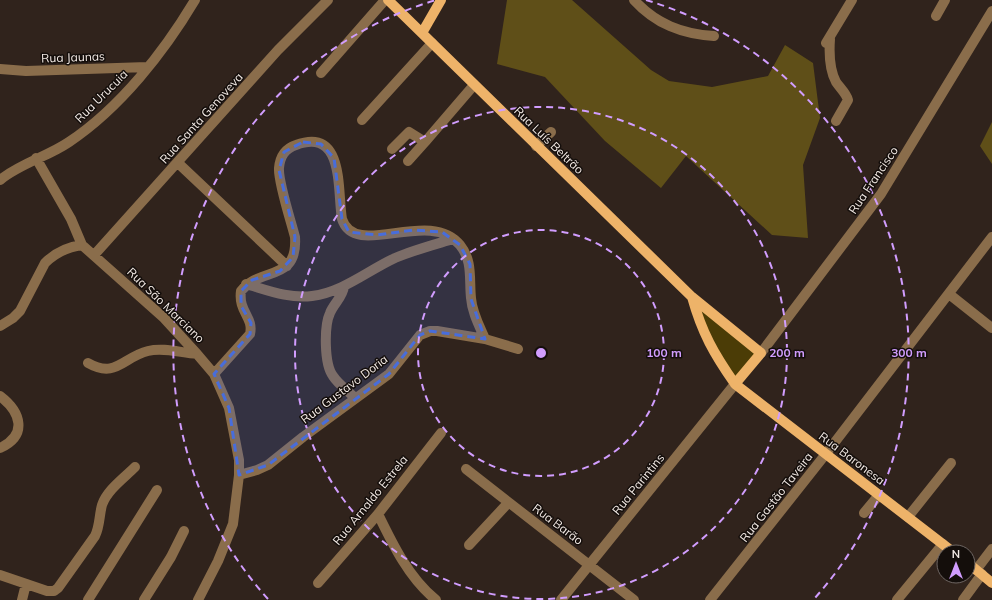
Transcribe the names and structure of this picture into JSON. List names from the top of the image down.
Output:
{
  "streets": {
    "main road": ["Rua Luís Beltrão", "Rua Baronesa"],
    "street": [
      "Rua Jaunas",
      "Rua Urucuia",
      "Rua Santa Genoveva",
      "Rua Francisco",
      "Rua São Marciano",
      "Rua Gustavo Doria",
      "Rua Parintins",
      "Rua Gastão Taveira",
      "Rua Arnaldo Estrela",
      "Rua Barão"
    ]
  },
  "crossings": [
    ["Rua Jaunas", "Rua Urucuia"],
    ["Rua Urucuia", "Rua São Marciano"],
    ["Rua Santa Genoveva", "Rua São Marciano"],
    ["Rua Luís Beltrão", "Rua Francisco"],
    ["Rua Luís Beltrão", "Rua Baronesa"],
    ["Rua Luís Beltrão", "Rua Parintins"],
    ["Rua São Marciano", "Rua Gustavo Doria"],
    ["Rua Baronesa", "Rua Parintins"],
    ["Rua Baronesa", "Rua Gastão Taveira"],
    ["Rua Parintins", "Rua Barão"]
  ],
  "north": "top",
  "rings": ["100 m", "200 m", "300 m"]
}
